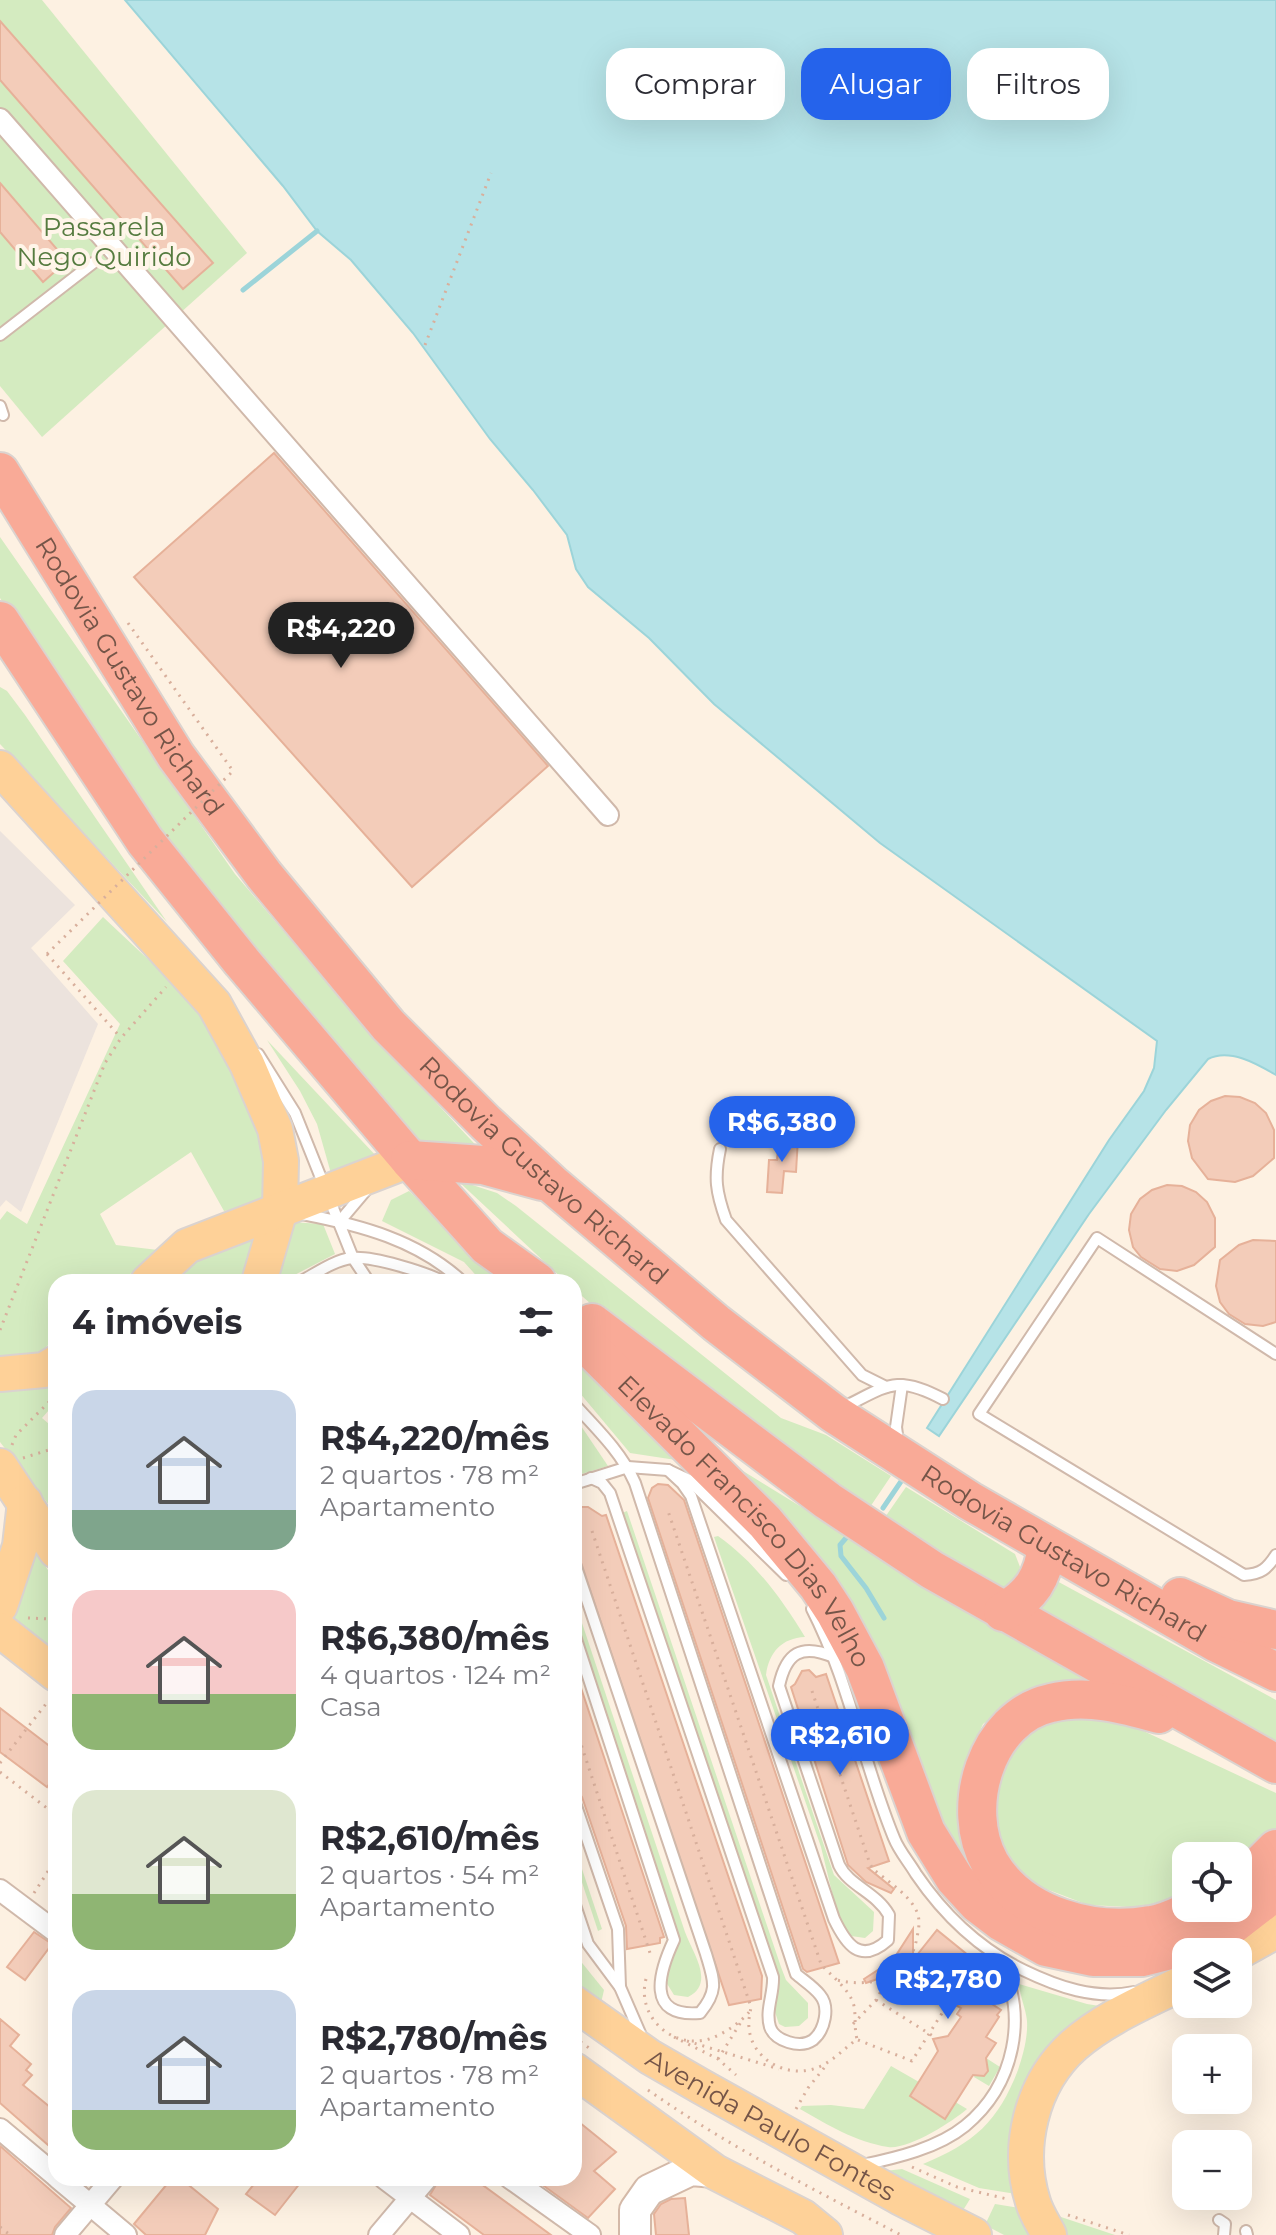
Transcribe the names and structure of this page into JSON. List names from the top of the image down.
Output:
{
  "streets": {
    "highway": ["Rodovia Gustavo Richard", "Elevado Francisco Dias Velho"],
    "main road": ["Avenida Paulo Fontes"]
  },
  "parks": ["Passarela Nego Quirido"],
  "page": {
    "chip": ["Comprar", "Alugar", "Filtros"],
    "price": [
      "R$4,220",
      "R$6,380",
      "R$2,610",
      "R$2,780"
    ],
    "heading": "4 imóveis",
    "list": [
      {
        "name": "R$4,220/mês",
        "note": "2 quartos · 78 m² · Apartamento"
      },
      {
        "name": "R$6,380/mês",
        "note": "4 quartos · 124 m² · Casa"
      },
      {
        "name": "R$2,610/mês",
        "note": "2 quartos · 54 m² · Apartamento"
      },
      {
        "name": "R$2,780/mês",
        "note": "2 quartos · 78 m² · Apartamento"
      }
    ],
    "map_buttons": ["+", "−"]
  }
}
